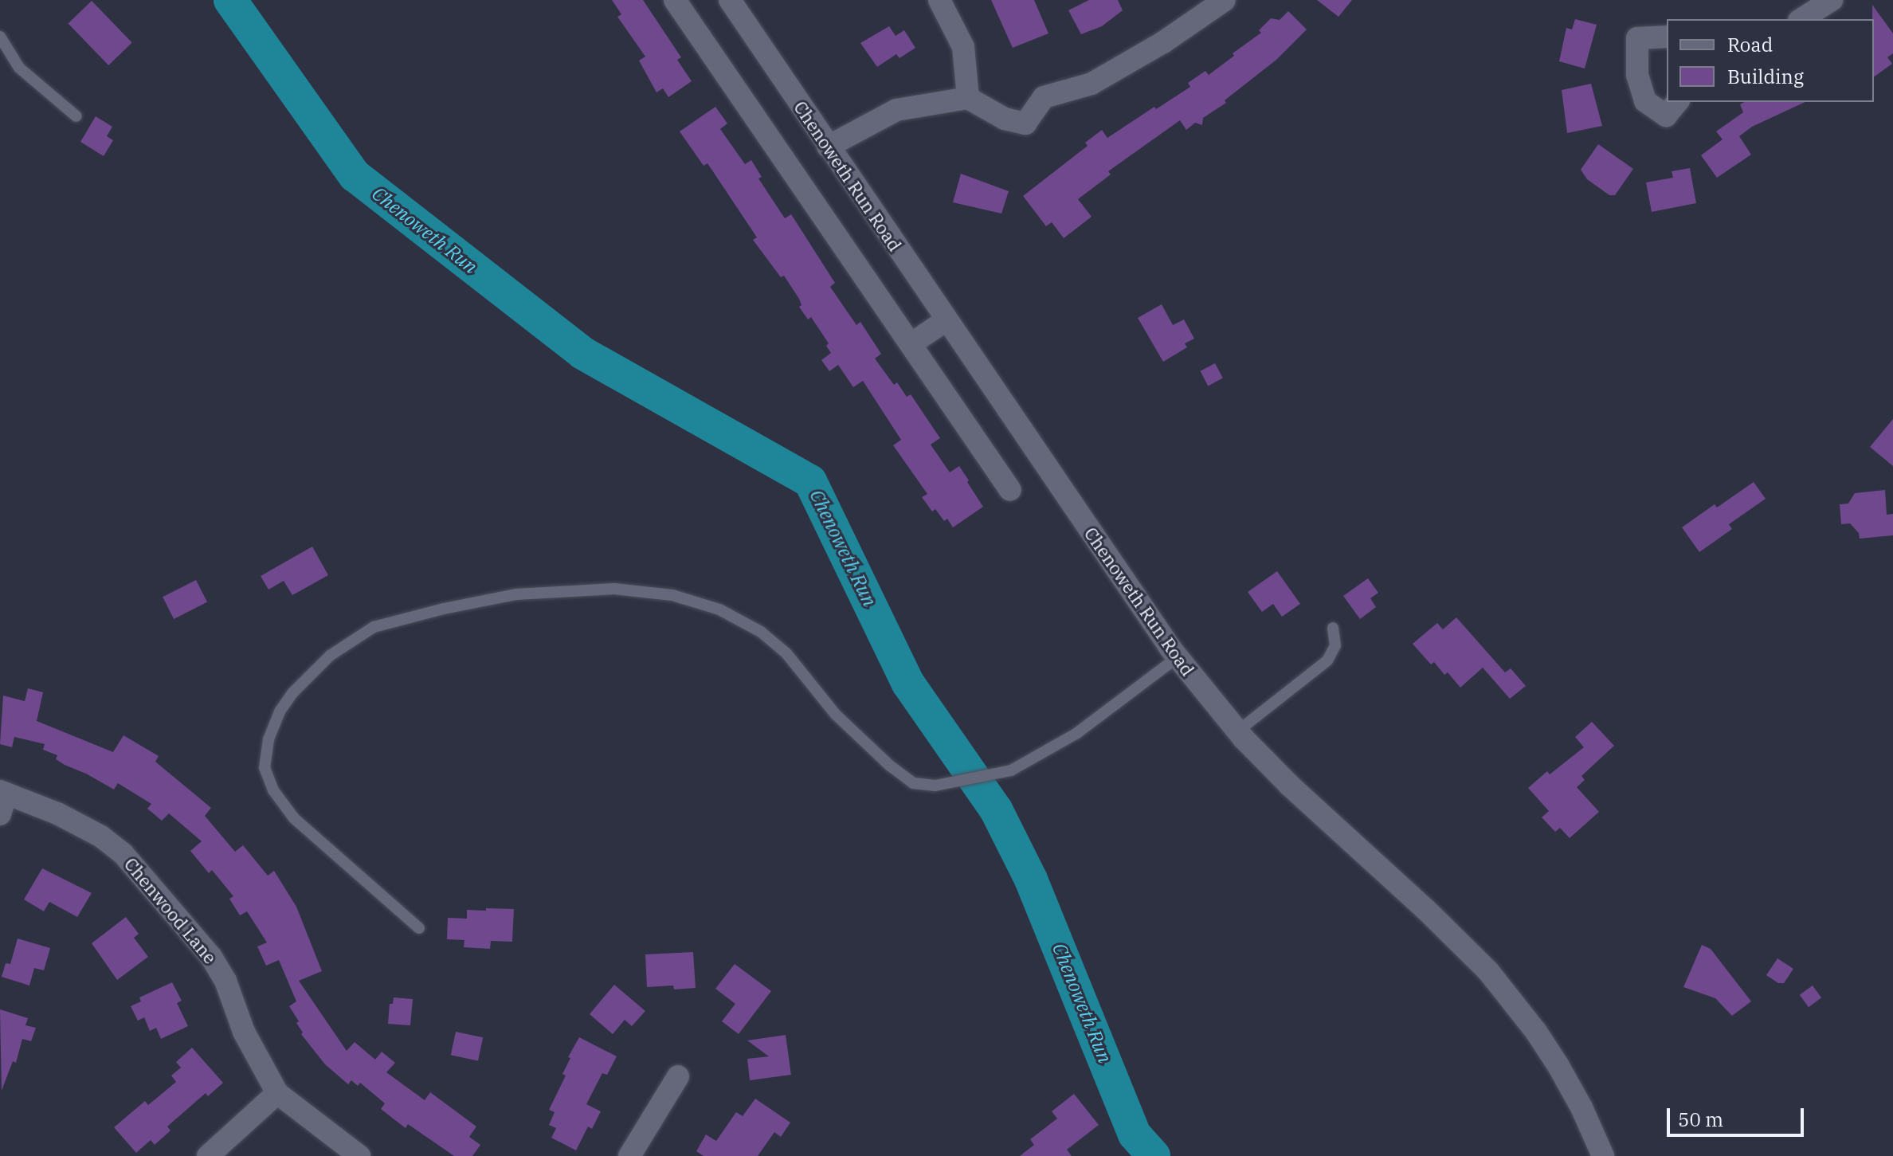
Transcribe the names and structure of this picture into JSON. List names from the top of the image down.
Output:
{
  "streets": {
    "street": ["Chenoweth Run Road", "Chenwood Lane"]
  },
  "water": ["Chenoweth Run"],
  "legend": ["Road", "Building"],
  "scale_bar": "50 m"
}
